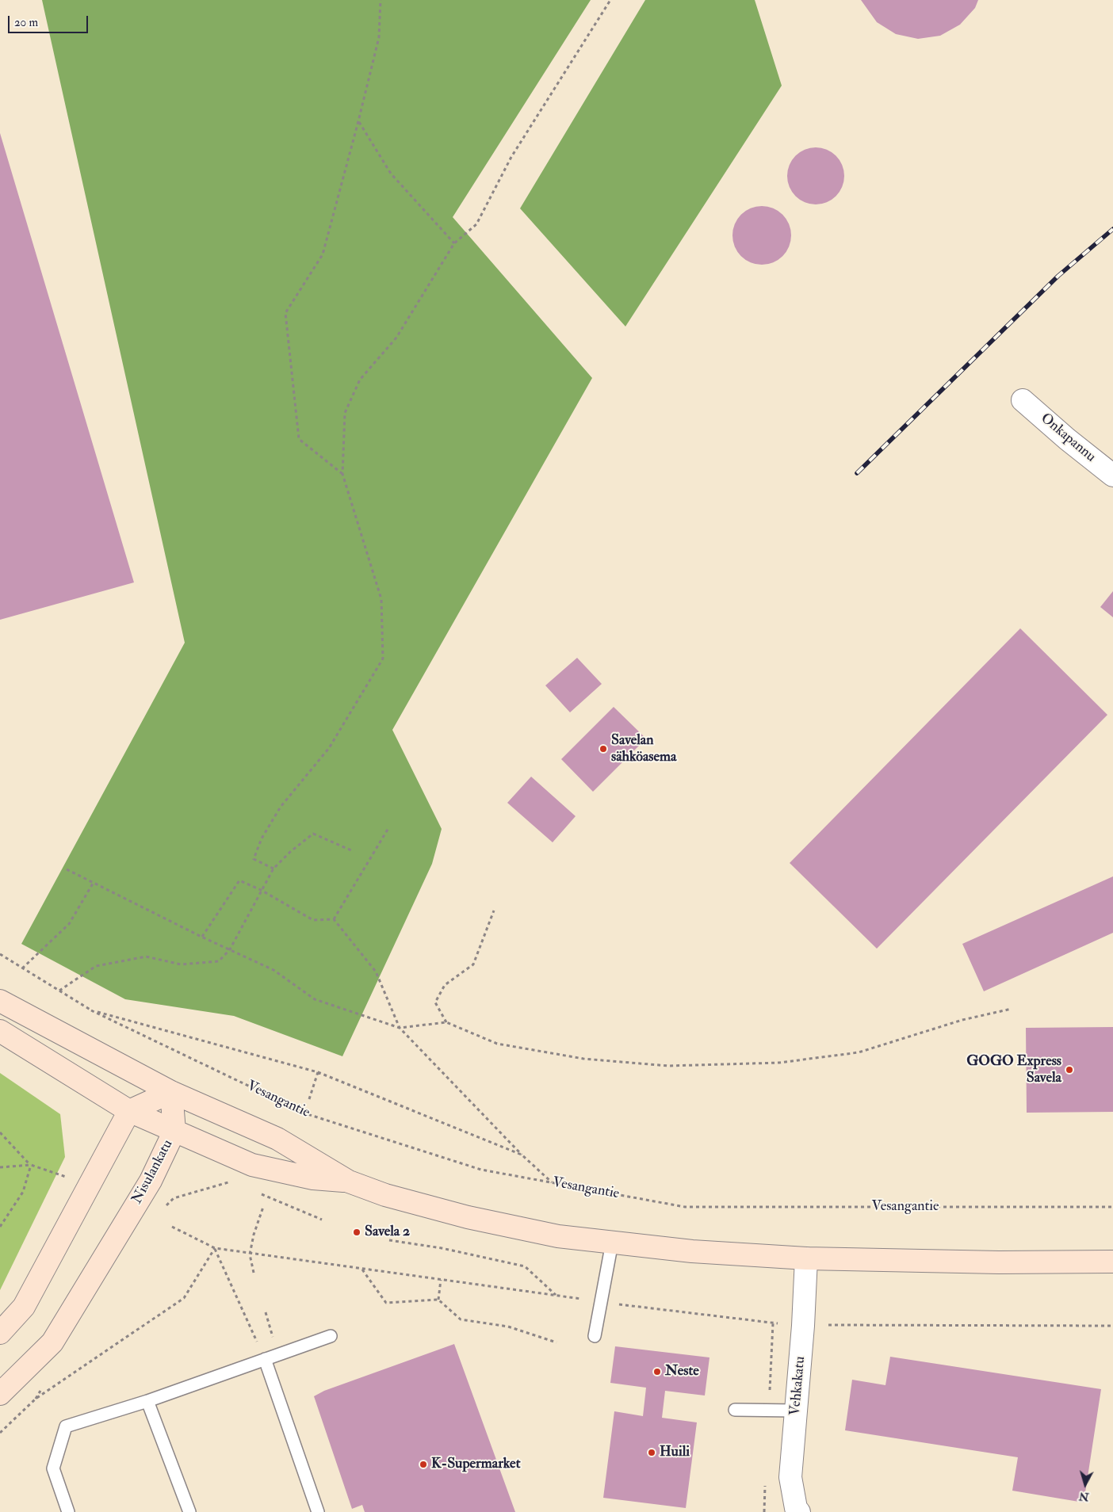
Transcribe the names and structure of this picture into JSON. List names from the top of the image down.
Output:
{
  "streets": {
    "main road": ["Nisulankatu"],
    "street": ["Onkapannu", "Vehkakatu"],
    "path": ["Vesangantie"]
  },
  "places": [
    "Savelan sähköasema",
    "GOGO Express Savela",
    "Savela 2",
    "Neste",
    "Huili",
    "K-Supermarket"
  ],
  "scale_bar": "20 m",
  "north": "bottom"
}
